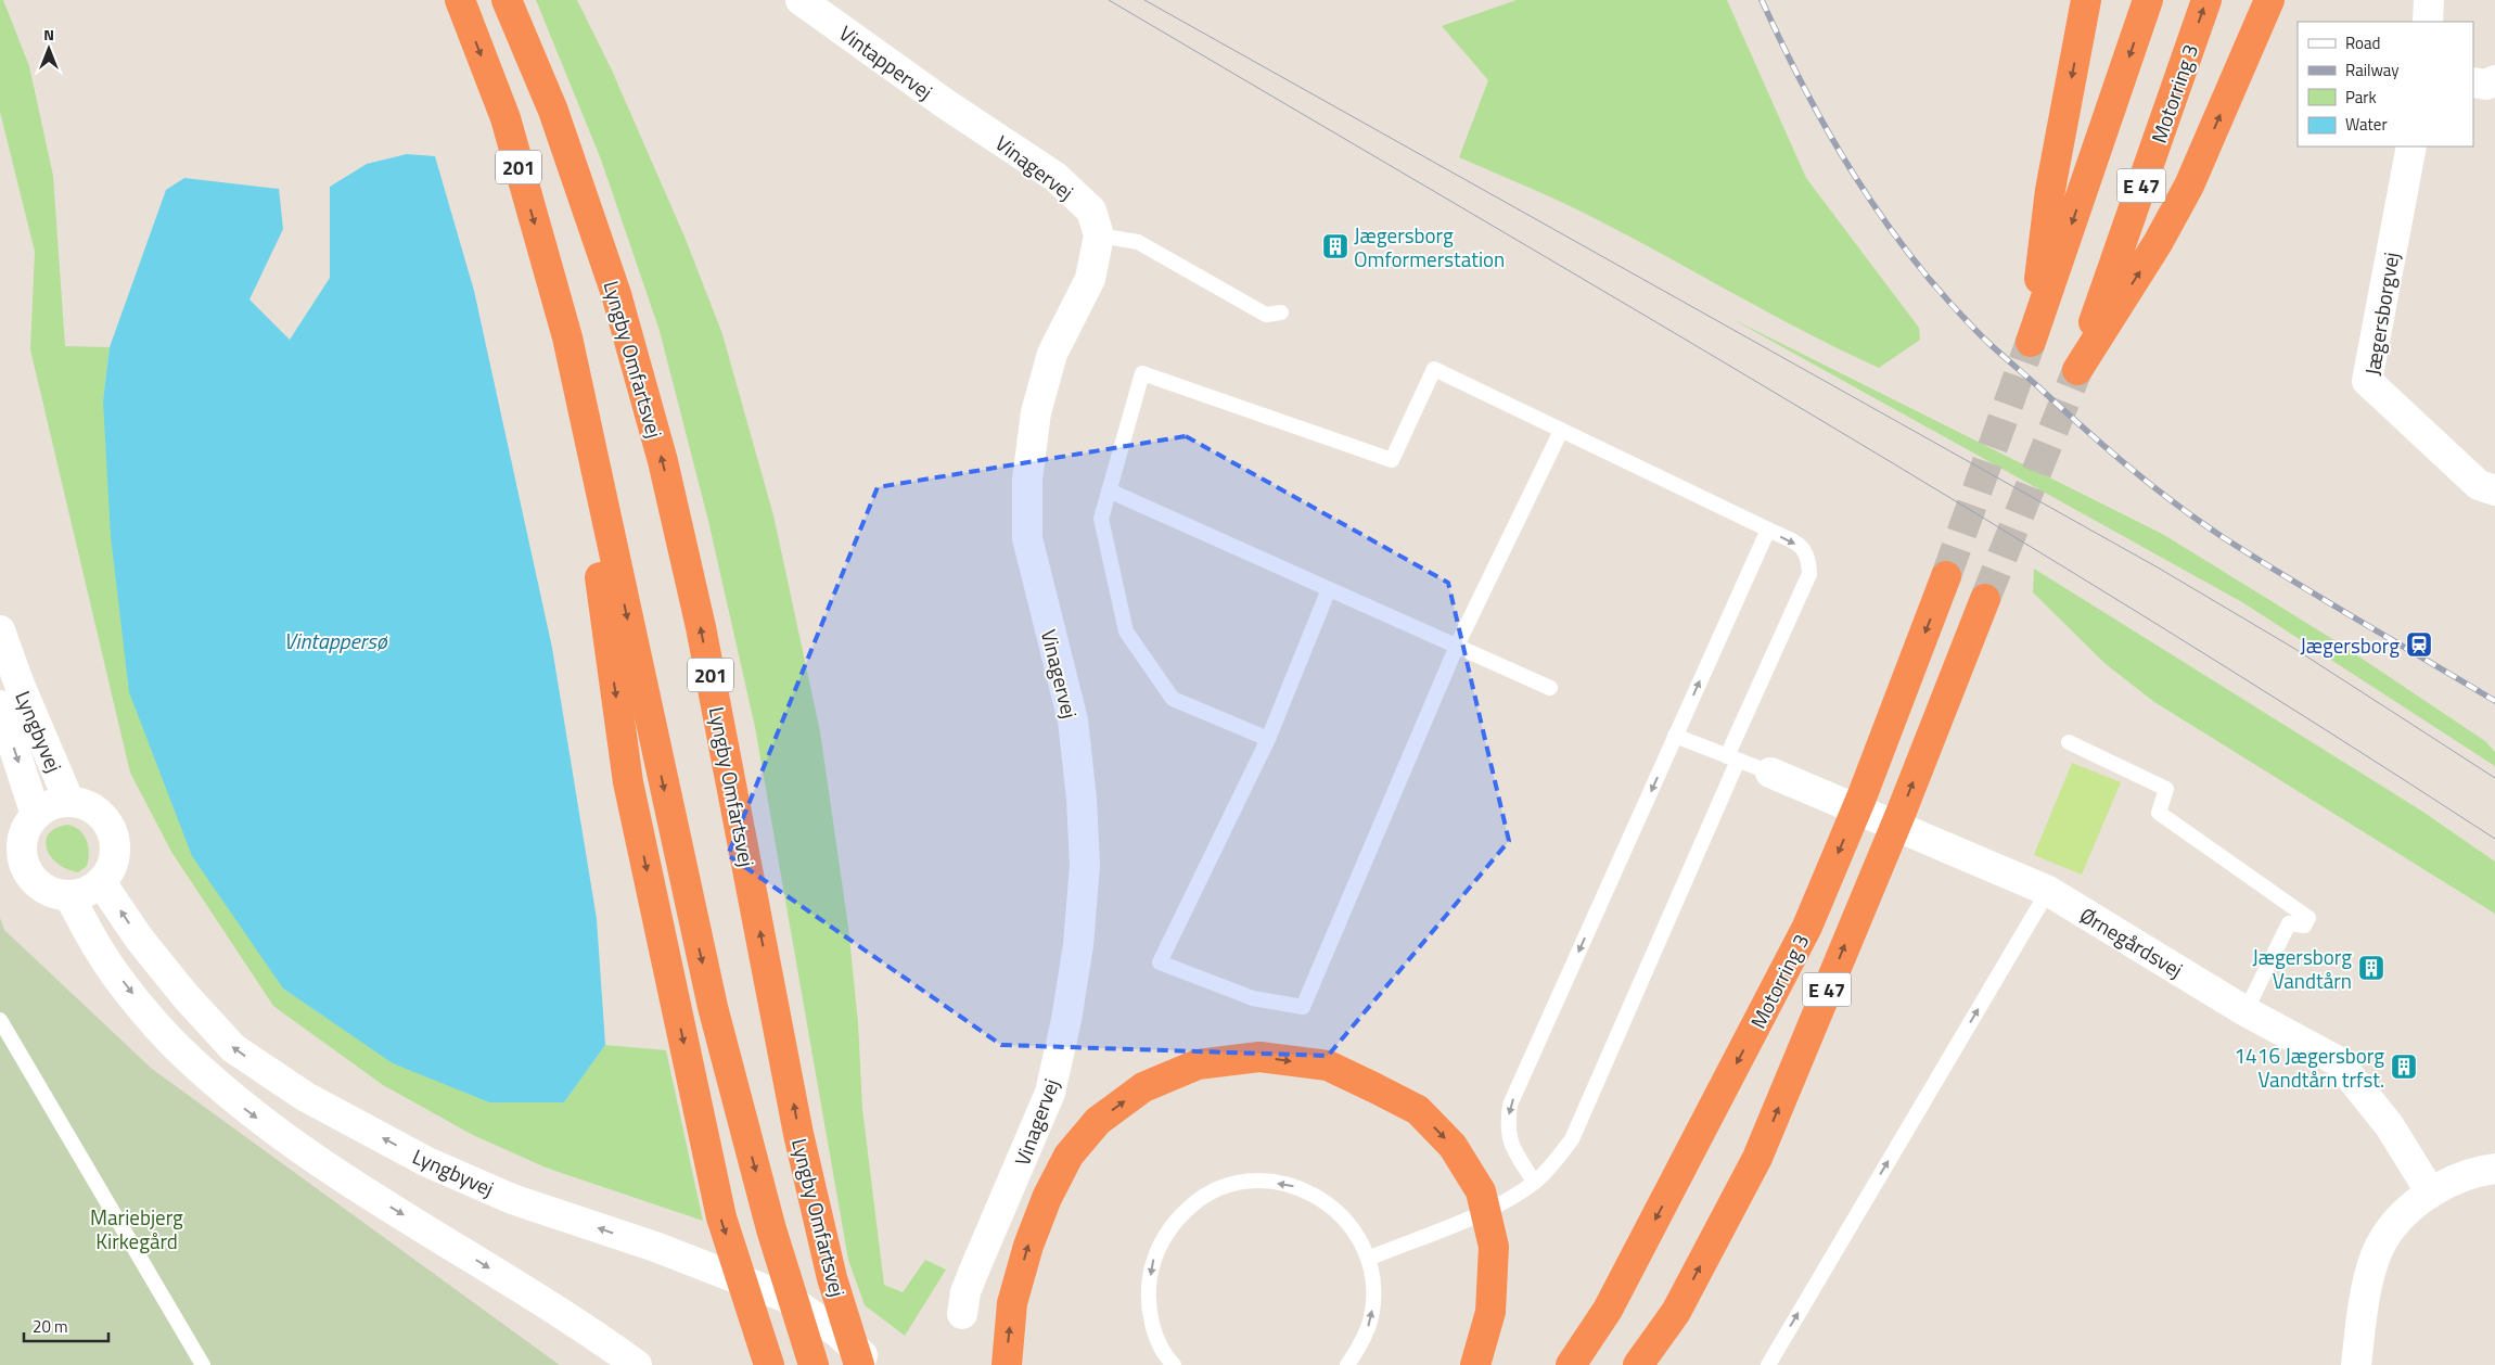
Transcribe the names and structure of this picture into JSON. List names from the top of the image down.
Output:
{
  "streets": {
    "highway": [
      "Motorring 3",
      "201",
      "E 47",
      "Lyngby Omfartsvej"
    ],
    "street": [
      "Vintappervej",
      "Vinagervej",
      "Jægersborgvej",
      "Lyngbyvej",
      "Ørnegårdsvej"
    ]
  },
  "crossings": [
    ["Vintappervej", "Vinagervej"]
  ],
  "water": ["Vintappersø"],
  "parks": ["Mariebjerg Kirkegård"],
  "places": {
    "building": ["Jægersborg Omformerstation", "Jægersborg Vandtårn", "1416 Jægersborg Vandtårn trfst."],
    "station": ["Jægersborg"]
  },
  "legend": [
    "Road",
    "Railway",
    "Park",
    "Water"
  ],
  "scale_bar": "20 m",
  "north": "top"
}
